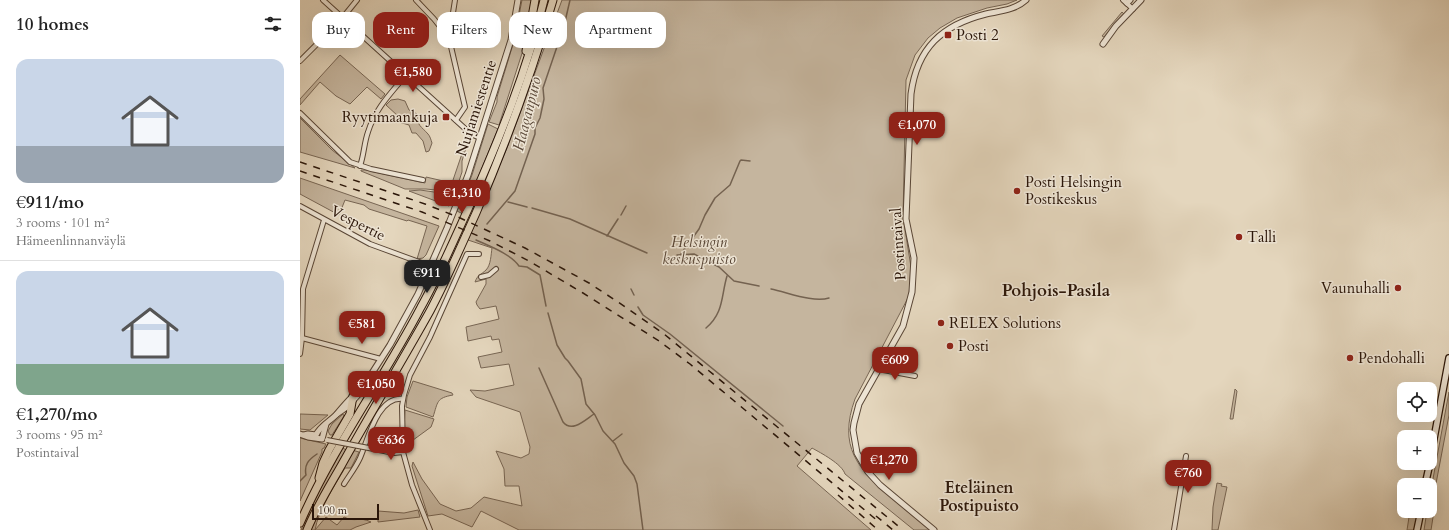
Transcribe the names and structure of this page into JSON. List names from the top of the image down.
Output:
{
  "streets": {
    "street": ["Nuijamiestentie", "Vespertie", "Postintaival"]
  },
  "crossings": [
    ["Nuijamiestentie", "Vespertie"]
  ],
  "districts": ["Pohjois-Pasila", "Eteläinen Postipuisto"],
  "water": ["Haaganpuro"],
  "parks": ["Helsingin keskuspuisto"],
  "places": {
    "transit": ["Posti 2", "Ryytimaankuja"],
    "other": [
      "Posti Helsingin Postikeskus",
      "Talli",
      "Vaunuhalli",
      "RELEX Solutions",
      "Posti",
      "Pendohalli"
    ]
  },
  "scale_bar": "100 m",
  "page": {
    "heading": "10 homes",
    "chip": [
      "Buy",
      "Rent",
      "Filters",
      "New",
      "Apartment"
    ],
    "list": [
      {
        "name": "€911/mo",
        "note": "3 rooms · 101 m² · Hämeenlinnanväylä"
      },
      {
        "name": "€1,270/mo",
        "note": "3 rooms · 95 m² · Postintaival"
      }
    ],
    "price": [
      "€1,580",
      "€1,070",
      "€1,310",
      "€911",
      "€581",
      "€609",
      "€1,050",
      "€636",
      "€1,270",
      "€760"
    ],
    "map_buttons": ["+", "−"],
    "scale": "100 m"
  }
}
